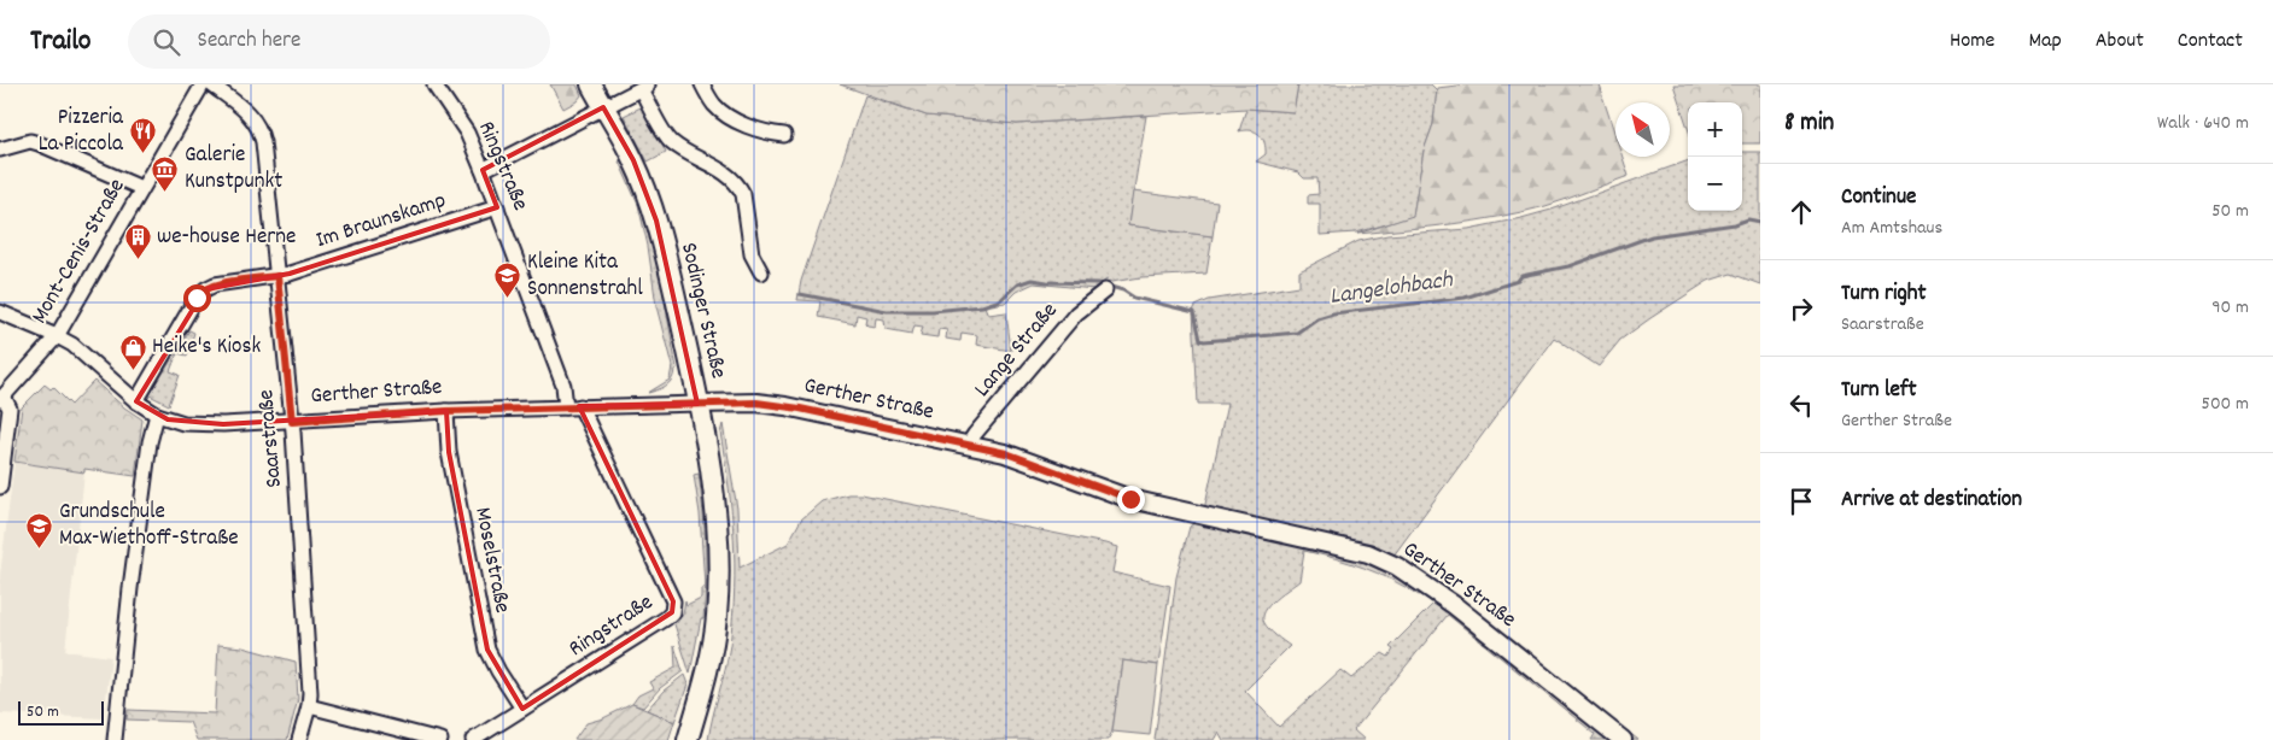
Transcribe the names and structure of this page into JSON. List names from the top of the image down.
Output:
{
  "streets": {
    "main road": ["Sodinger Straße"],
    "street": [
      "Ringstraße",
      "Im Braunskamp",
      "Mont-Cenis-Straße",
      "Lange Straße",
      "Gerther Straße",
      "Saarstraße",
      "Moselstraße"
    ]
  },
  "crossings": [
    ["Ringstraße", "Im Braunskamp"],
    ["Ringstraße", "Gerther Straße"],
    ["Ringstraße", "Moselstraße"],
    ["Im Braunskamp", "Gerther Straße"],
    ["Im Braunskamp", "Saarstraße"],
    ["Mont-Cenis-Straße", "Gerther Straße"],
    ["Sodinger Straße", "Gerther Straße"],
    ["Lange Straße", "Gerther Straße"],
    ["Gerther Straße", "Saarstraße"],
    ["Gerther Straße", "Moselstraße"]
  ],
  "water": ["Langelohbach"],
  "places": {
    "restaurant": ["Pizzeria La Piccola"],
    "museum": ["Galerie Kunstpunkt"],
    "building": ["we-house Herne"],
    "school or university": ["Kleine Kita Sonnenstrahl", "Grundschule Max-Wiethoff-Straße"],
    "shop": ["Heike's Kiosk"]
  },
  "scale_bar": "50 m",
  "north": "top left",
  "page": {
    "header": "Trailo",
    "search": "Search here",
    "nav": [
      "Home",
      "Map",
      "About",
      "Contact"
    ],
    "heading": ["8 min", "Walk · 640 m"],
    "map_buttons": ["+", "−"],
    "list": [
      ["Continue", "Am Amtshaus", "50 m"],
      ["Turn right", "Saarstraße", "90 m"],
      ["Turn left", "Gerther Straße", "500 m"],
      "Arrive at destination"
    ],
    "scale": "50 m"
  }
}
